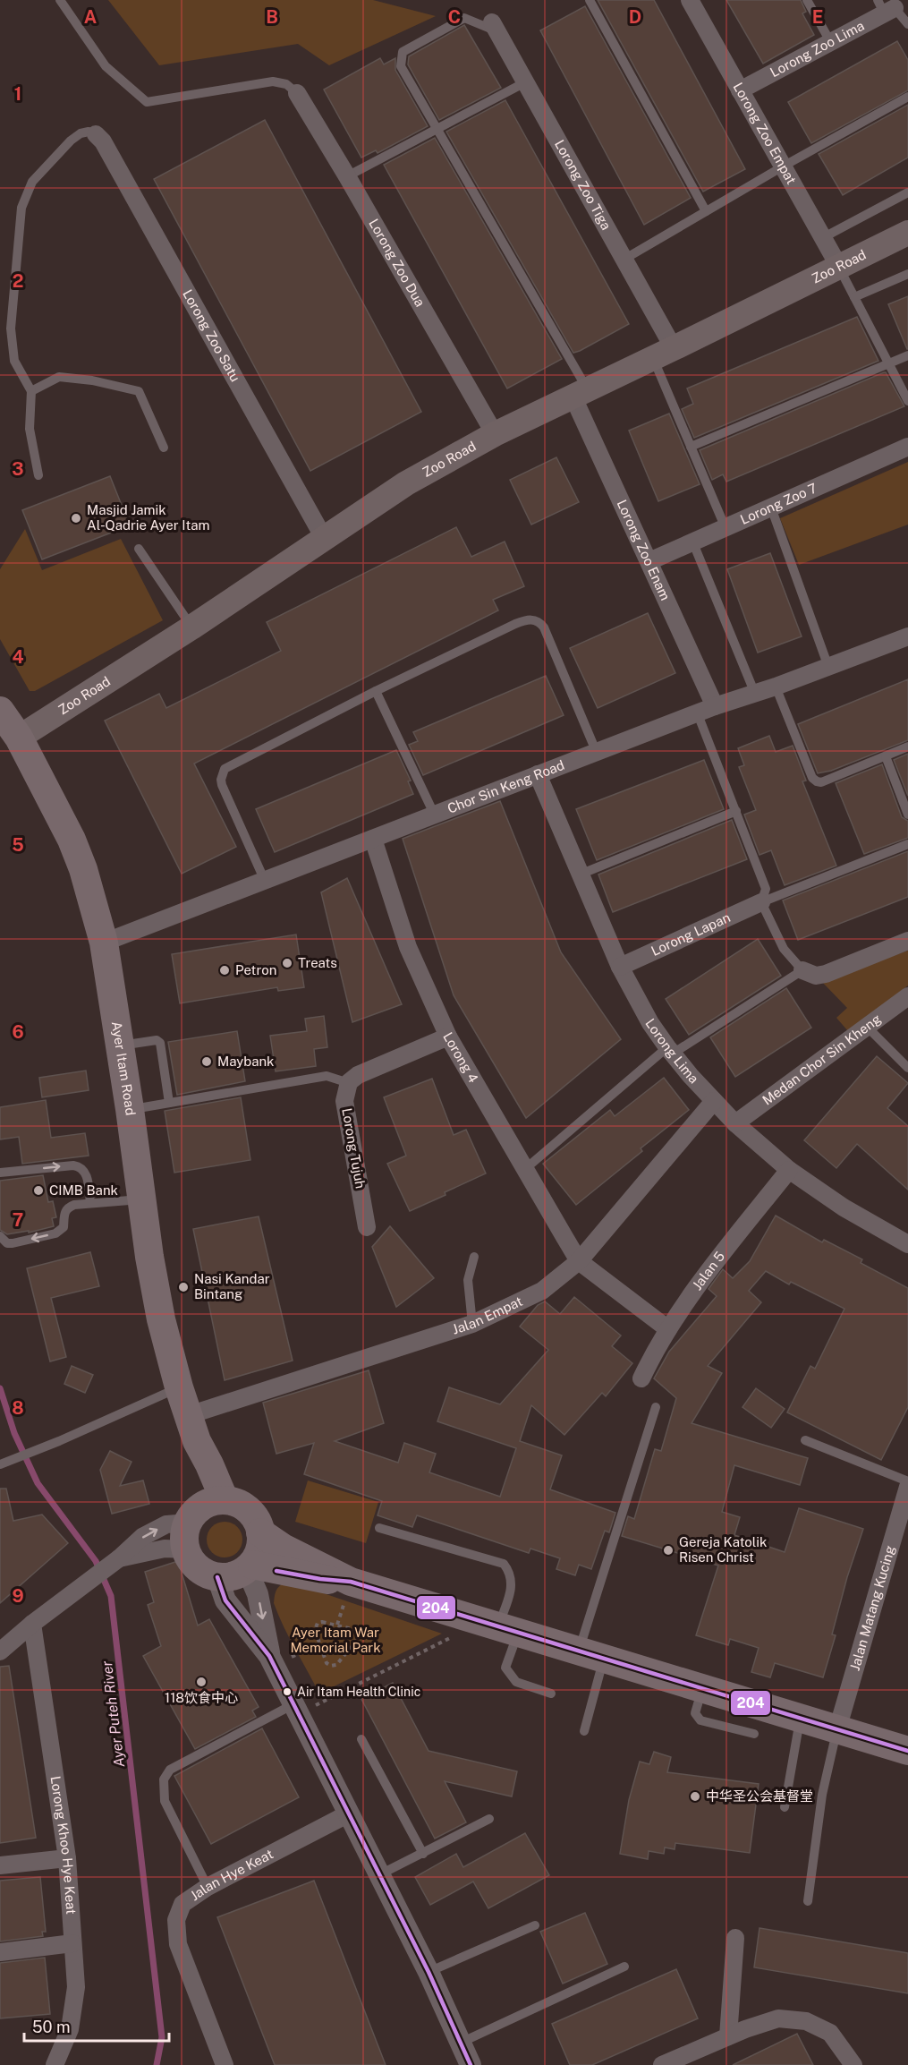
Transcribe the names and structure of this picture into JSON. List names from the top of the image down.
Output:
{
  "streets": {
    "main road": ["Zoo Road", "Ayer Itam Road"],
    "street": [
      "Lorong Zoo Lima",
      "Lorong Zoo Empat",
      "Lorong Zoo Tiga",
      "Lorong Zoo Dua",
      "Lorong Zoo Satu",
      "Lorong Zoo 7",
      "Lorong Zoo Enam",
      "Chor Sin Keng Road",
      "Lorong Lapan",
      "Lorong Lima",
      "Lorong 4",
      "Medan Chor Sin Kheng",
      "Lorong Tujuh",
      "Jalan 5",
      "Jalan Empat",
      "Jalan Matang Kucing",
      "Lorong Khoo Hye Keat",
      "Jalan Hye Keat"
    ]
  },
  "crossings": [
    ["Lorong Zoo Lima", "Lorong Zoo Empat"],
    ["Lorong Zoo Empat", "Zoo Road"],
    ["Lorong Zoo Tiga", "Zoo Road"],
    ["Lorong Zoo Dua", "Zoo Road"],
    ["Zoo Road", "Lorong Zoo Satu"],
    ["Zoo Road", "Lorong Zoo Enam"],
    ["Zoo Road", "Ayer Itam Road"],
    ["Lorong Zoo 7", "Lorong Zoo Enam"],
    ["Lorong Zoo Enam", "Chor Sin Keng Road"],
    ["Chor Sin Keng Road", "Lorong Lima"],
    ["Chor Sin Keng Road", "Lorong 4"],
    ["Chor Sin Keng Road", "Ayer Itam Road"],
    ["Lorong Lapan", "Lorong Lima"],
    ["Lorong Lima", "Medan Chor Sin Kheng"],
    ["Lorong Lima", "Jalan 5"],
    ["Lorong Lima", "Jalan Empat"],
    ["Lorong 4", "Jalan Empat"],
    ["Ayer Itam Road", "Jalan Empat"]
  ],
  "water": ["Ayer Puteh River"],
  "parks": ["Ayer Itam War Memorial Park"],
  "places": [
    "Masjid Jamik Al-Qadrie Ayer Itam",
    "Treats",
    "Petron",
    "Maybank",
    "CIMB Bank",
    "Nasi Kandar Bintang",
    "Gereja Katolik Risen Christ",
    "118饮食中心",
    "Air Itam Health Clinic",
    "中华圣公会基督堂"
  ],
  "lines": ["transit line 204"],
  "scale_bar": "50 m",
  "grid": {
    "columns": [
      "A",
      "B",
      "C",
      "D",
      "E"
    ],
    "rows": [
      "1",
      "2",
      "3",
      "4",
      "5",
      "6",
      "7",
      "8",
      "9"
    ]
  }
}
